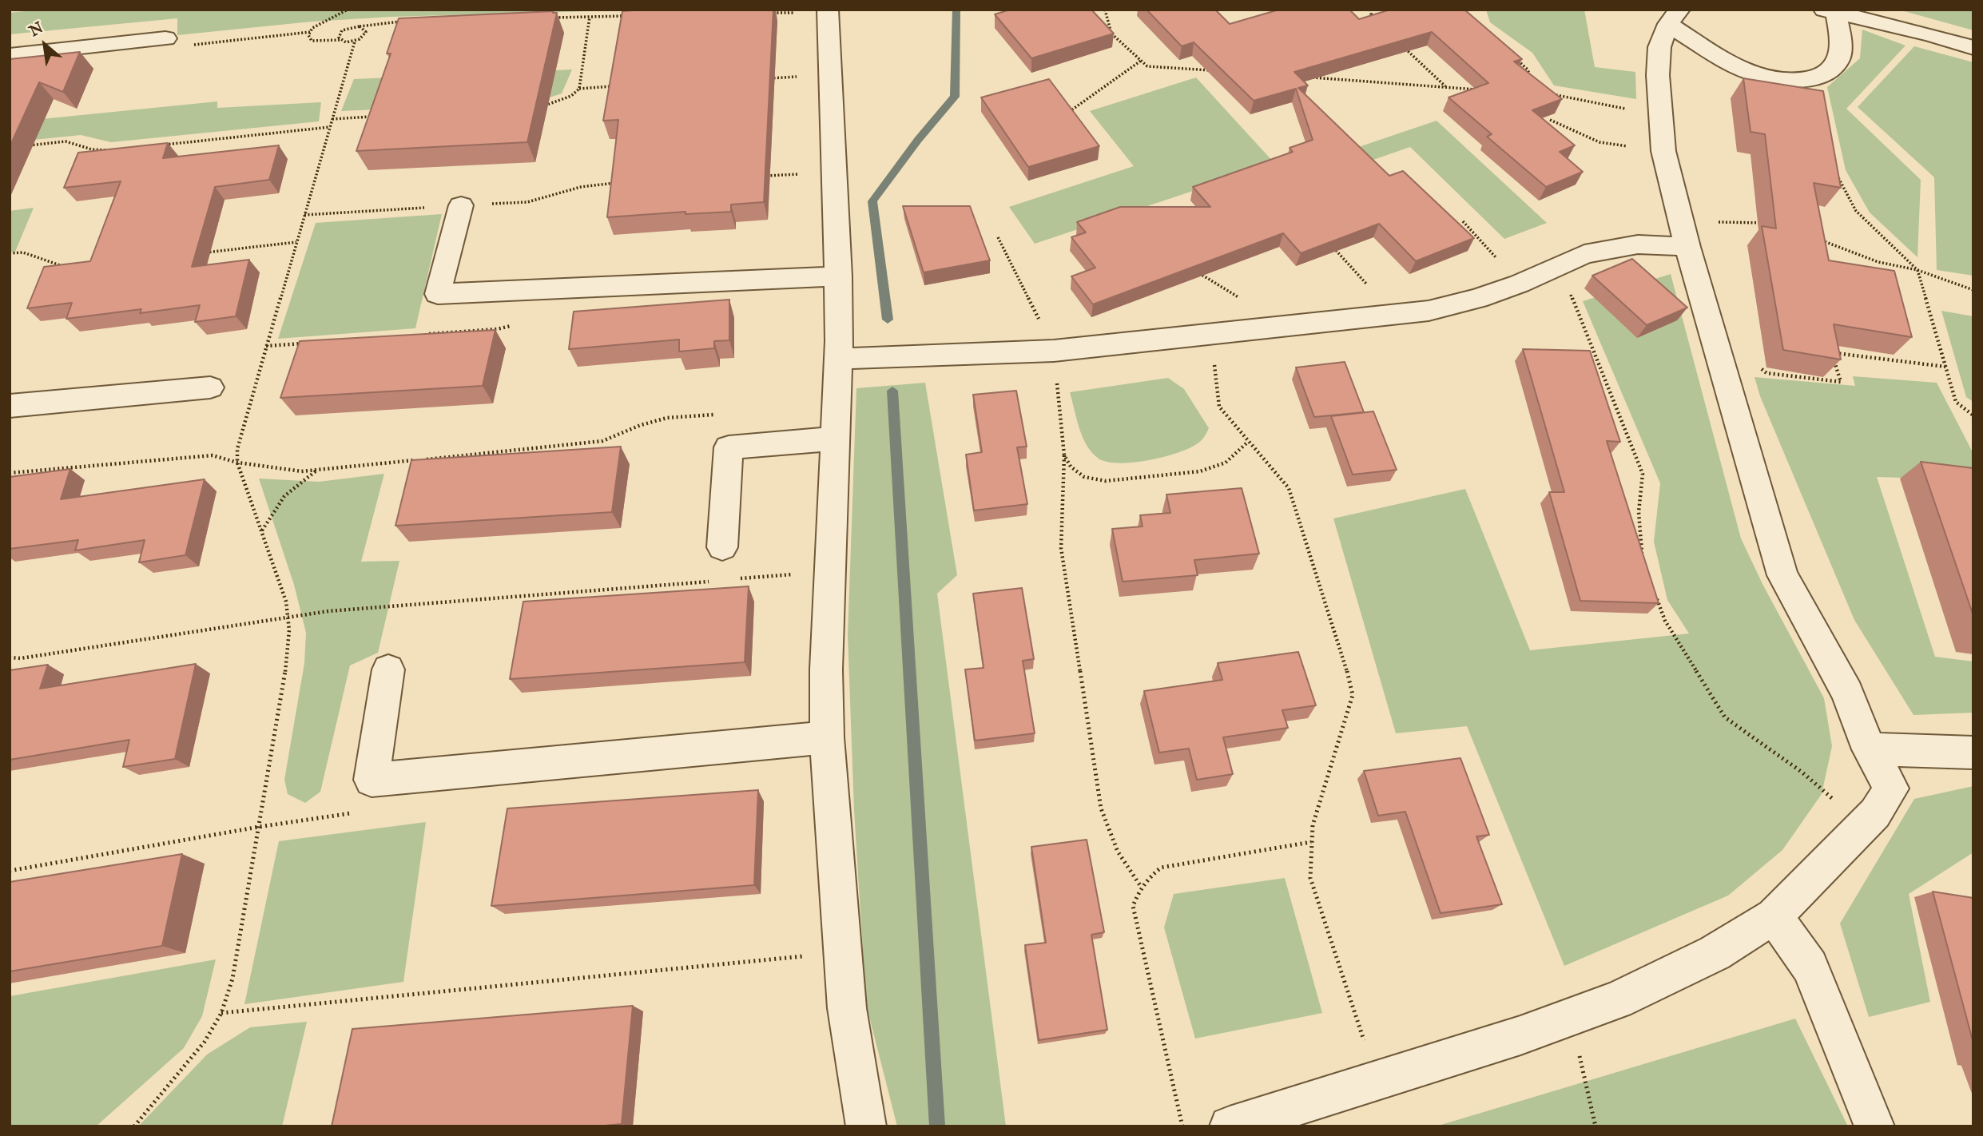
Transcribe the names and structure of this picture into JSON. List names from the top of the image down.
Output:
{
  "north": "top left"
}
